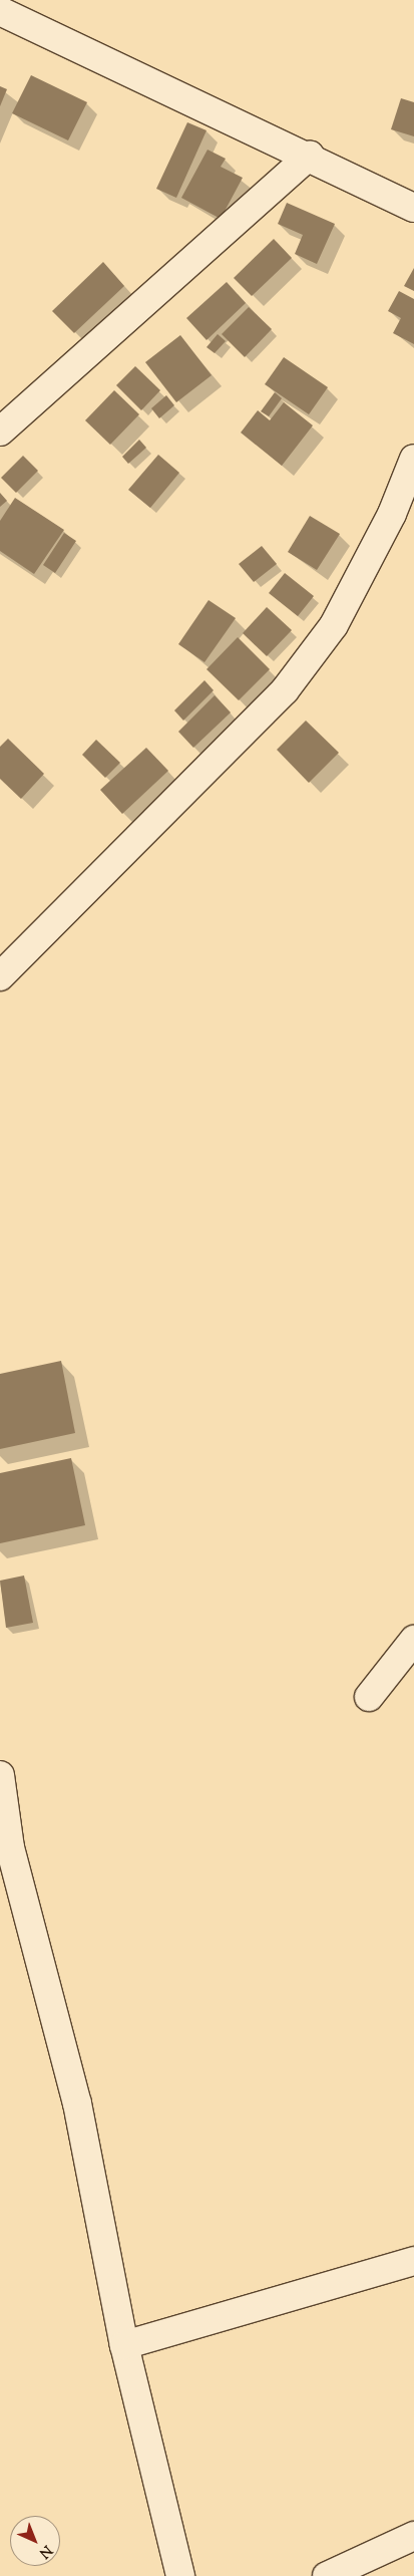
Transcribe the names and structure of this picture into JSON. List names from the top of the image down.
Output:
{
  "north": "bottom right"
}
